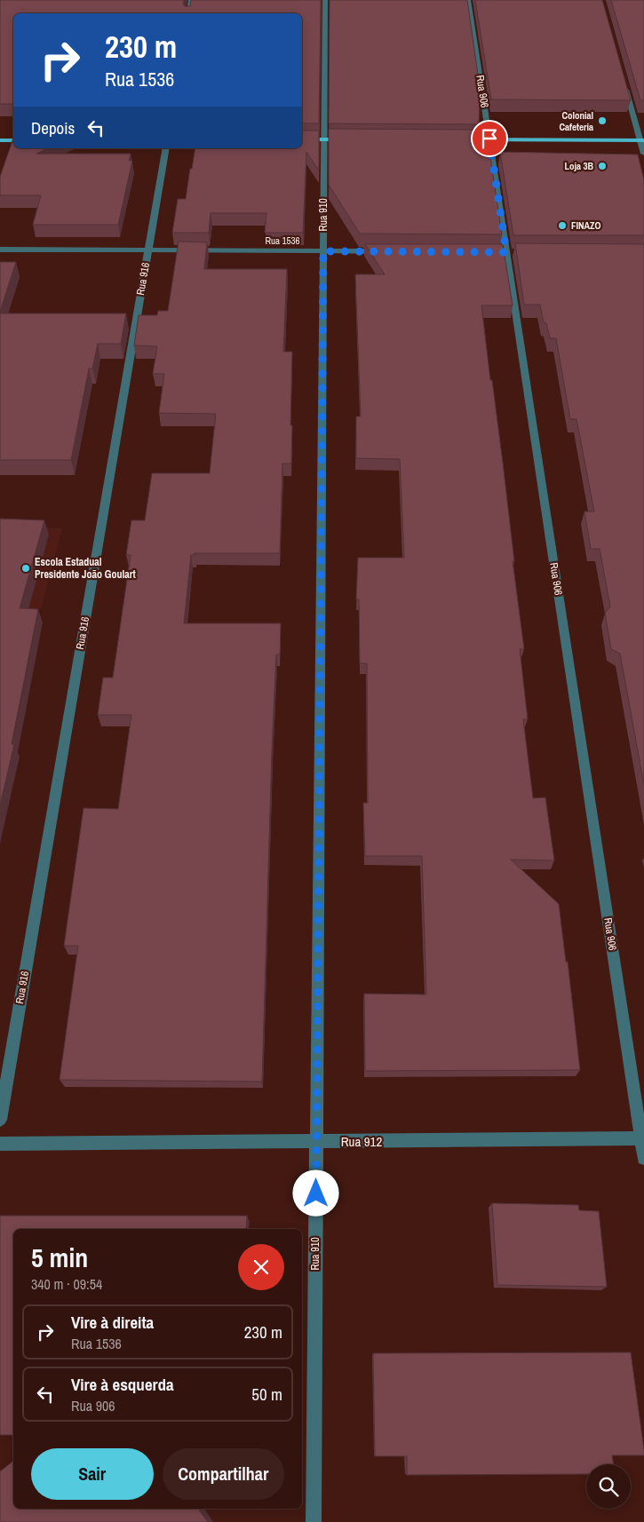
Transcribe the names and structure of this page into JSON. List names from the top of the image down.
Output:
{
  "streets": {
    "street": [
      "Rua 906",
      "Rua 910",
      "Rua 1536",
      "Rua 916",
      "Rua 912"
    ]
  },
  "crossings": [
    ["Rua 906", "Rua 912"],
    ["Rua 910", "Rua 1536"],
    ["Rua 910", "Rua 912"],
    ["Rua 1536", "Rua 916"]
  ],
  "places": [
    "Colonial Cafeteria",
    "Loja 3B",
    "FINAZO",
    "Escola Estadual Presidente João Goulart"
  ],
  "page": {
    "turn": ["230 m", "Rua 1536"],
    "then": "Depois",
    "heading": ["5 min", "340 m · 09:54"],
    "list": [
      {
        "name": "Vire à direita",
        "note": "Rua 1536",
        "value": "230 m"
      },
      {
        "name": "Vire à esquerda",
        "note": "Rua 906",
        "value": "50 m"
      }
    ],
    "buttons": ["Sair", "Compartilhar"]
  }
}
